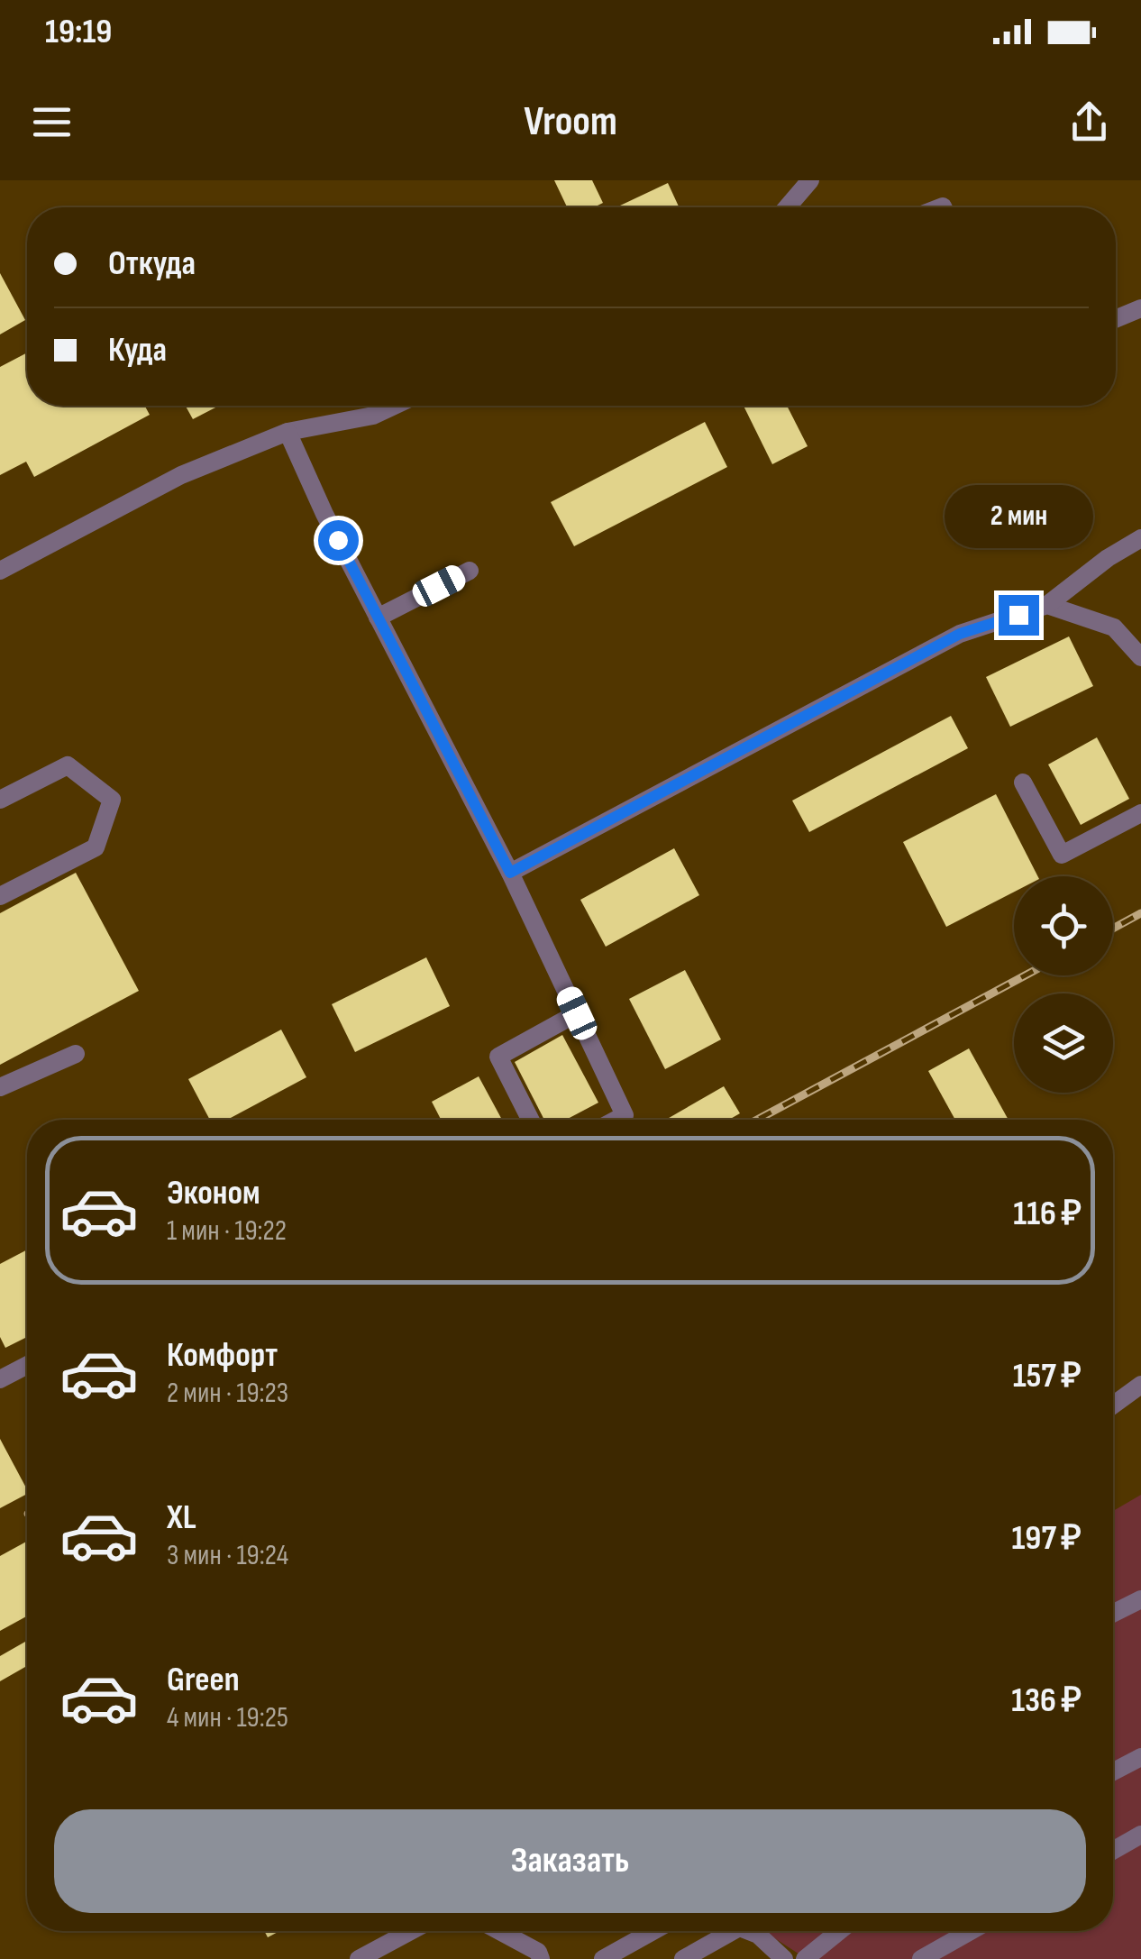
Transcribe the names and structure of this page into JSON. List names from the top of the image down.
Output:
{
  "page": {
    "status": "19:19",
    "header": "Vroom",
    "banner": ["Откуда", "Куда"],
    "bubble": "2 мин",
    "list": [
      {
        "name": "Эконом",
        "note": "1 мин · 19:22",
        "value": "116 ₽"
      },
      {
        "name": "Комфорт",
        "note": "2 мин · 19:23",
        "value": "157 ₽"
      },
      {
        "name": "XL",
        "note": "3 мин · 19:24",
        "value": "197 ₽"
      },
      {
        "name": "Green",
        "note": "4 мин · 19:25",
        "value": "136 ₽"
      }
    ],
    "buttons": "Заказать"
  }
}
